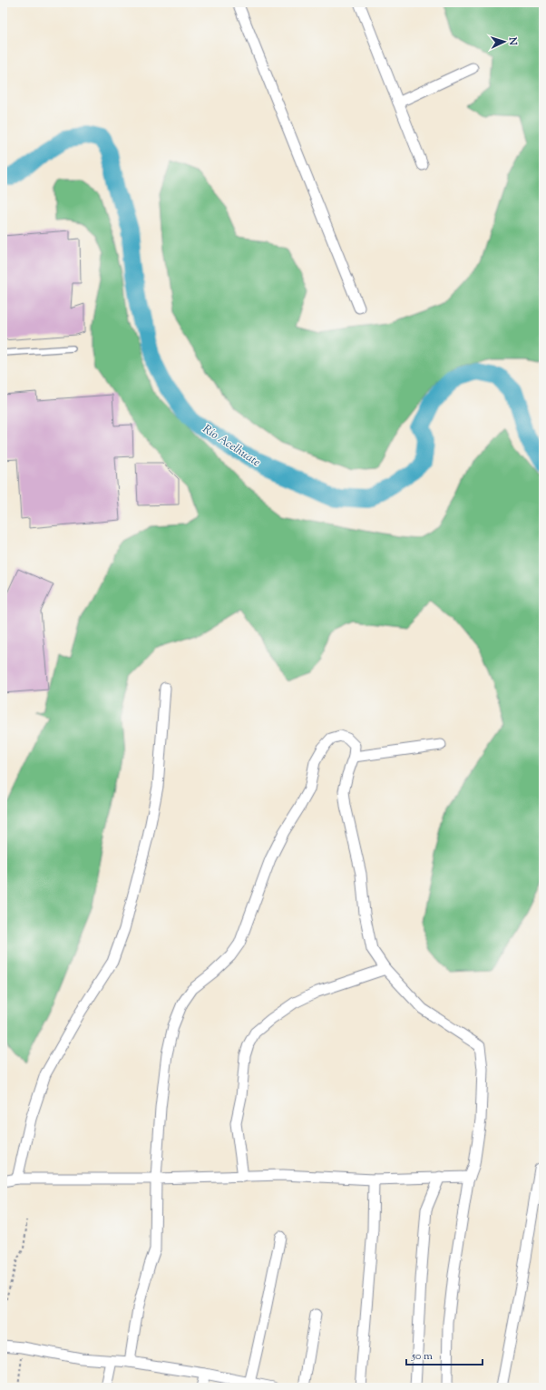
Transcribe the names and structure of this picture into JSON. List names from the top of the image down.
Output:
{
  "water": ["Río Acelhuate"],
  "scale_bar": "50 m",
  "north": "right"
}
